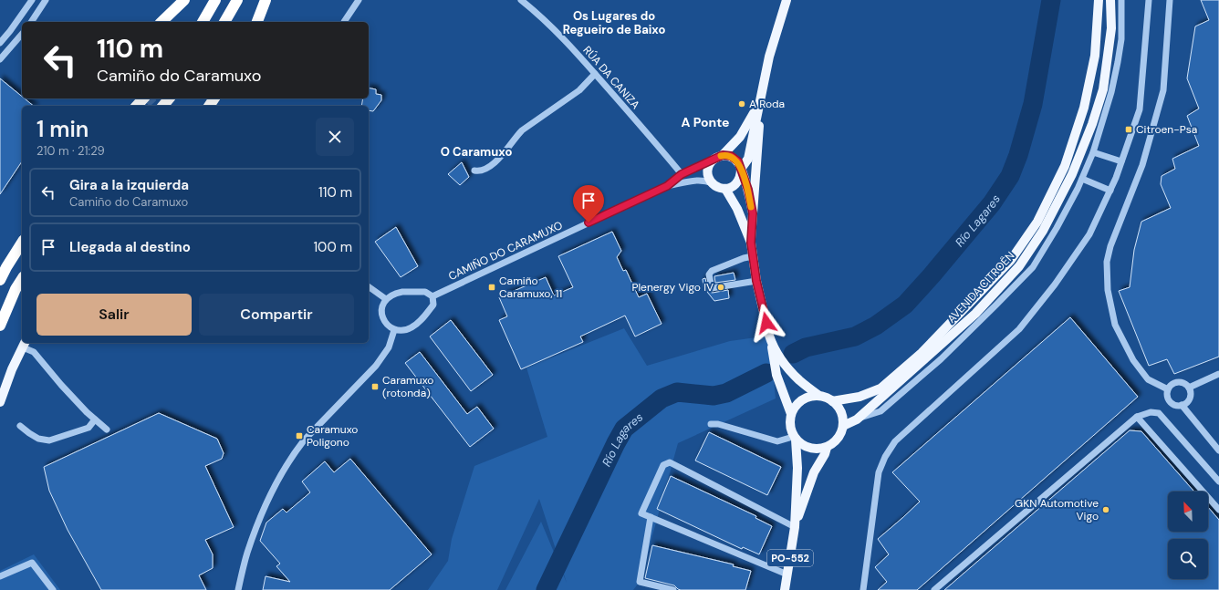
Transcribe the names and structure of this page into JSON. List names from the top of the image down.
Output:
{
  "streets": {
    "main road": ["AVENIDA CITROËN", "PO-552"],
    "street": ["RÚA DA CANIZA", "CAMIÑO DO CARAMUXO"]
  },
  "crossings": [
    ["RÚA DA CANIZA", "CAMIÑO DO CARAMUXO"]
  ],
  "districts": ["Os Lugares do Regueiro de Baixo", "A Ponte", "O Caramuxo"],
  "water": ["Río Lagares"],
  "places": {
    "other": ["A Roda", "Plenergy Vigo IV", "GKN Automotive Vigo"],
    "transit": [
      "Citroen-Psa",
      "Camiño Caramuxo, 11",
      "Caramuxo (rotonda)",
      "Caramuxo Poligono"
    ]
  },
  "north": "top left",
  "page": {
    "turn": ["110 m", "Camiño do Caramuxo"],
    "heading": ["1 min", "210 m · 21:29"],
    "list": [
      {
        "name": "Gira a la izquierda",
        "note": "Camiño do Caramuxo",
        "value": "110 m"
      },
      {
        "name": "Llegada al destino",
        "value": "100 m"
      }
    ],
    "buttons": ["Salir", "Compartir"]
  }
}
